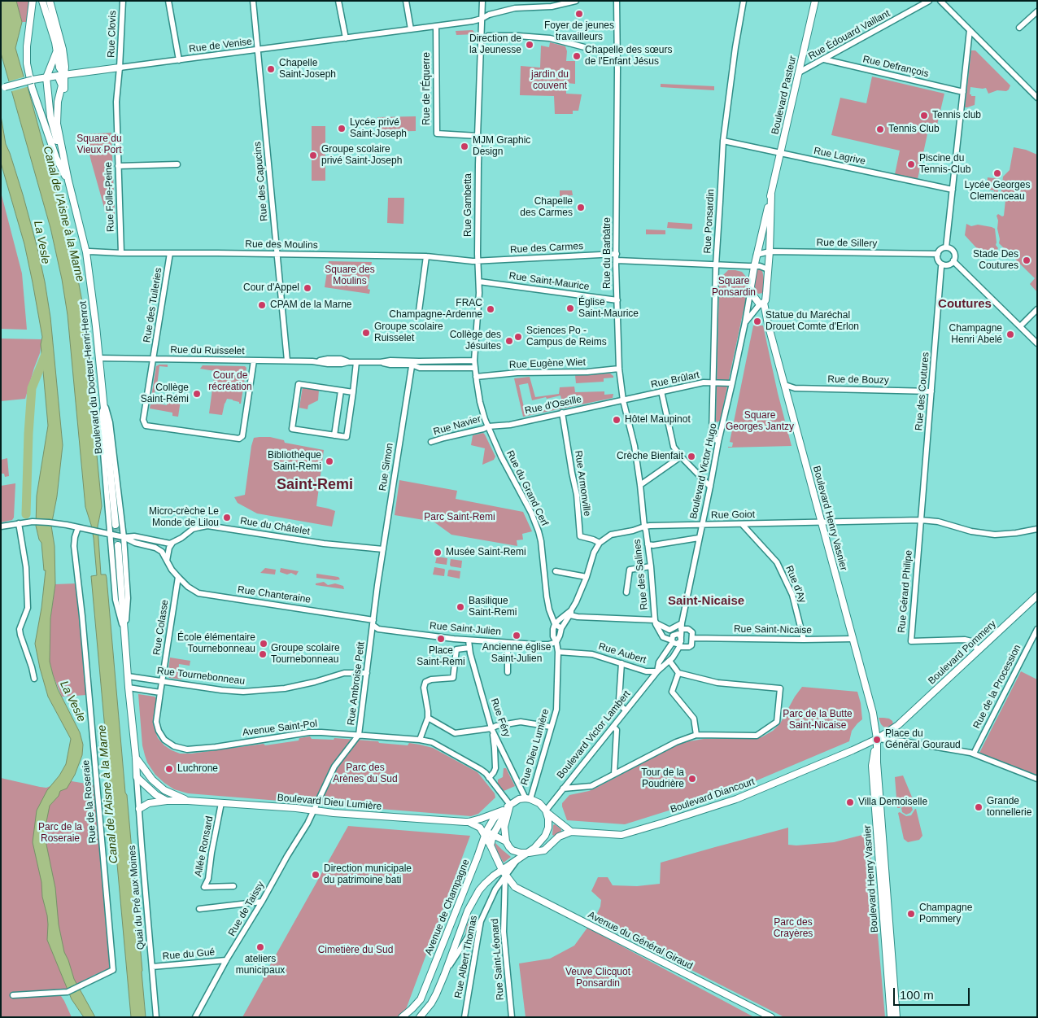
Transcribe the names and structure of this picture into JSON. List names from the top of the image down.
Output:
{
  "streets": {
    "main road": [
      "Rue de Venise",
      "Boulevard Pasteur",
      "Boulevard du Docteur-Henri-Henrot",
      "Boulevard Victor Hugo",
      "Boulevard Henry Vasnier",
      "Boulevard Pommery",
      "Boulevard Diancourt",
      "Boulevard Dieu Lumière",
      "Avenue de Champagne",
      "Avenue du Général Giraud"
    ],
    "street": [
      "Rue Clovis",
      "Rue Édouard Vaillant",
      "Rue Defrançois",
      "Rue de l'Équerre",
      "Rue Lagrive",
      "Rue des Capucins",
      "Rue Folle-Peine",
      "Rue Gambetta",
      "Rue Ponsardin",
      "Rue de Sillery",
      "Rue des Moulins",
      "Rue des Carmes",
      "Rue du Barbâtre",
      "Rue Saint-Maurice",
      "Rue des Tuileries",
      "Rue du Ruisselet",
      "Rue Eugène Wiet",
      "Rue Brûlart",
      "Rue de Bouzy",
      "Rue des Coutures",
      "Rue d'Oseille",
      "Rue Navier",
      "Rue Simon",
      "Rue Armonville",
      "Rue du Grand Cerf",
      "Rue Goiot",
      "Rue du Châtelet",
      "Rue des Salines",
      "Rue d'Ay",
      "Rue Gérard Philipe",
      "Rue Chanteraine",
      "Rue Colasse",
      "Rue Saint-Julien",
      "Rue Saint-Nicaise",
      "Rue Aubert",
      "Rue Tournebonneau",
      "Rue Ambroise Petit",
      "Rue de la Procession",
      "Rue Féry",
      "Avenue Saint-Pol",
      "Boulevard Victor Lambert",
      "Rue Dieu Lumière",
      "Rue de la Roseraie",
      "Allée Ronsard",
      "Quai du Pré aux Moines",
      "Rue de Taissy",
      "Rue du Gué",
      "Rue Albert Thomas",
      "Rue Saint-Léonard"
    ]
  },
  "crossings": [
    ["Rue Clovis", "Rue de Venise"],
    ["Rue Clovis", "Rue Folle-Peine"],
    ["Rue Édouard Vaillant", "Rue Defrançois"],
    ["Rue Édouard Vaillant", "Boulevard Pasteur"],
    ["Rue de Venise", "Rue de l'Équerre"],
    ["Rue de Venise", "Rue des Capucins"],
    ["Rue de Venise", "Rue Folle-Peine"],
    ["Rue de Venise", "Rue Gambetta"],
    ["Rue de Venise", "Boulevard du Docteur-Henri-Henrot"],
    ["Rue de l'Équerre", "Rue Gambetta"],
    ["Boulevard Pasteur", "Rue Lagrive"],
    ["Boulevard Pasteur", "Rue de Sillery"],
    ["Boulevard Pasteur", "Boulevard Victor Hugo"],
    ["Boulevard Pasteur", "Boulevard Henry Vasnier"],
    ["Rue Lagrive", "Rue Ponsardin"],
    ["Rue des Capucins", "Rue des Moulins"],
    ["Rue des Capucins", "Rue du Ruisselet"],
    ["Rue Folle-Peine", "Rue des Moulins"],
    ["Rue Gambetta", "Rue des Moulins"],
    ["Rue Gambetta", "Rue des Carmes"],
    ["Rue Gambetta", "Rue Saint-Maurice"],
    ["Rue Gambetta", "Rue du Ruisselet"],
    ["Rue Ponsardin", "Rue Brûlart"],
    ["Rue Ponsardin", "Boulevard Victor Hugo"],
    ["Rue de Sillery", "Rue des Coutures"],
    ["Rue de Sillery", "Boulevard Henry Vasnier"],
    ["Rue des Moulins", "Rue des Carmes"],
    ["Rue des Moulins", "Rue des Tuileries"],
    ["Rue des Moulins", "Boulevard du Docteur-Henri-Henrot"],
    ["Rue des Carmes", "Rue du Barbâtre"],
    ["Rue du Barbâtre", "Rue Saint-Maurice"],
    ["Rue du Barbâtre", "Rue Eugène Wiet"],
    ["Rue du Barbâtre", "Rue Brûlart"],
    ["Rue du Barbâtre", "Rue d'Oseille"],
    ["Rue du Barbâtre", "Rue Goiot"],
    ["Rue du Barbâtre", "Rue des Salines"],
    ["Rue des Tuileries", "Rue du Ruisselet"],
    ["Rue du Ruisselet", "Boulevard du Docteur-Henri-Henrot"],
    ["Rue du Ruisselet", "Rue Simon"],
    ["Rue Brûlart", "Rue d'Oseille"],
    ["Rue Brûlart", "Boulevard Victor Hugo"],
    ["Rue de Bouzy", "Rue des Coutures"],
    ["Rue de Bouzy", "Boulevard Henry Vasnier"],
    ["Rue des Coutures", "Rue Goiot"],
    ["Rue des Coutures", "Rue Gérard Philipe"],
    ["Rue d'Oseille", "Rue Navier"],
    ["Rue d'Oseille", "Rue Armonville"],
    ["Rue d'Oseille", "Rue du Grand Cerf"],
    ["Rue Navier", "Rue du Grand Cerf"],
    ["Rue Simon", "Rue du Châtelet"],
    ["Rue Simon", "Rue Ambroise Petit"],
    ["Boulevard Victor Hugo", "Rue Goiot"],
    ["Boulevard Victor Hugo", "Boulevard Henry Vasnier"],
    ["Rue Armonville", "Rue Goiot"],
    ["Rue du Grand Cerf", "Rue Dieu Lumière"],
    ["Rue Goiot", "Boulevard Henry Vasnier"],
    ["Rue Goiot", "Rue des Salines"],
    ["Rue Goiot", "Rue d'Ay"],
    ["Rue Goiot", "Rue Gérard Philipe"],
    ["Boulevard Henry Vasnier", "Rue Saint-Nicaise"],
    ["Boulevard Henry Vasnier", "Boulevard Pommery"],
    ["Boulevard Henry Vasnier", "Boulevard Diancourt"],
    ["Rue d'Ay", "Rue Saint-Nicaise"],
    ["Rue Gérard Philipe", "Boulevard Pommery"],
    ["Rue Chanteraine", "Rue Colasse"],
    ["Rue Chanteraine", "Rue Saint-Julien"],
    ["Rue Chanteraine", "Rue Ambroise Petit"],
    ["Rue Colasse", "Rue Tournebonneau"],
    ["Rue Colasse", "Avenue Saint-Pol"],
    ["Rue Saint-Julien", "Rue Ambroise Petit"],
    ["Rue Saint-Julien", "Rue Féry"],
    ["Rue Saint-Julien", "Rue Dieu Lumière"],
    ["Boulevard Pommery", "Boulevard Diancourt"],
    ["Rue Aubert", "Boulevard Victor Lambert"],
    ["Rue Aubert", "Rue Dieu Lumière"],
    ["Rue Tournebonneau", "Rue Ambroise Petit"],
    ["Rue Tournebonneau", "Avenue Saint-Pol"],
    ["Rue Ambroise Petit", "Avenue Saint-Pol"],
    ["Rue Ambroise Petit", "Boulevard Dieu Lumière"],
    ["Rue Ambroise Petit", "Rue de Taissy"],
    ["Rue Féry", "Avenue Saint-Pol"],
    ["Rue Féry", "Boulevard Victor Lambert"],
    ["Rue Féry", "Rue Dieu Lumière"],
    ["Rue Féry", "Avenue de Champagne"],
    ["Avenue Saint-Pol", "Boulevard Victor Lambert"],
    ["Avenue Saint-Pol", "Rue Dieu Lumière"],
    ["Avenue Saint-Pol", "Avenue de Champagne"],
    ["Boulevard Victor Lambert", "Rue Dieu Lumière"],
    ["Boulevard Victor Lambert", "Avenue de Champagne"],
    ["Rue Dieu Lumière", "Avenue de Champagne"],
    ["Boulevard Dieu Lumière", "Allée Ronsard"],
    ["Boulevard Dieu Lumière", "Quai du Pré aux Moines"],
    ["Boulevard Dieu Lumière", "Rue de Taissy"],
    ["Quai du Pré aux Moines", "Rue du Gué"],
    ["Avenue de Champagne", "Avenue du Général Giraud"],
    ["Avenue de Champagne", "Rue Albert Thomas"],
    ["Avenue de Champagne", "Rue Saint-Léonard"],
    ["Rue de Taissy", "Rue du Gué"],
    ["Avenue du Général Giraud", "Rue Albert Thomas"],
    ["Avenue du Général Giraud", "Rue Saint-Léonard"],
    ["Rue Albert Thomas", "Rue Saint-Léonard"]
  ],
  "districts": ["Coutures", "Saint-Remi", "Saint-Nicaise"],
  "water": ["Canal de l'Aisne à la Marne", "La Vesle"],
  "parks": [
    "jardin du couvent",
    "Square du Vieux Port",
    "Square des Moulins",
    "Square Ponsardin",
    "Cour de récréation",
    "Square Georges Jantzy",
    "Parc Saint-Remi",
    "Parc de la Butte Saint-Nicaise",
    "Parc des Arènes du Sud",
    "Parc de la Roseraie",
    "Parc des Crayères",
    "Cimetière du Sud",
    "Veuve Clicquot Ponsardin"
  ],
  "places": [
    "Foyer de jeunes travailleurs",
    "Direction de la Jeunesse",
    "Chapelle des sœurs de l'Enfant Jésus",
    "Chapelle Saint-Joseph",
    "Tennis club",
    "Lycée privé Saint-Joseph",
    "Tennis Club",
    "MJM Graphic Design",
    "Groupe scolaire privé Saint-Joseph",
    "Piscine du Tennis-Club",
    "Lycée Georges Clemenceau",
    "Chapelle des Carmes",
    "Stade Des Coutures",
    "Cour d'Appel",
    "CPAM de la Marne",
    "Église Saint-Maurice",
    "FRAC Champagne-Ardenne",
    "Statue du Maréchal Drouet Comte d'Erlon",
    "Groupe scolaire Ruisselet",
    "Champagne Henri Abelé",
    "Sciences Po - Campus de Reims",
    "Collège des Jésuites",
    "Collège Saint-Rémi",
    "Hôtel Maupinot",
    "Crèche Bienfait",
    "Bibliothèque Saint-Remi",
    "Micro-crèche Le Monde de Lilou",
    "Musée Saint-Remi",
    "Basilique Saint-Remi",
    "Ancienne église Saint-Julien",
    "Place Saint-Remi",
    "École élémentaire Tournebonneau",
    "Groupe scolaire Tournebonneau",
    "Place du Général Gouraud",
    "Luchrone",
    "Tour de la Poudrière",
    "Villa Demoiselle",
    "Grande tonnellerie",
    "Direction municipale du patrimoine bati",
    "Champagne Pommery",
    "ateliers municipaux"
  ],
  "scale_bar": "100 m"
}
